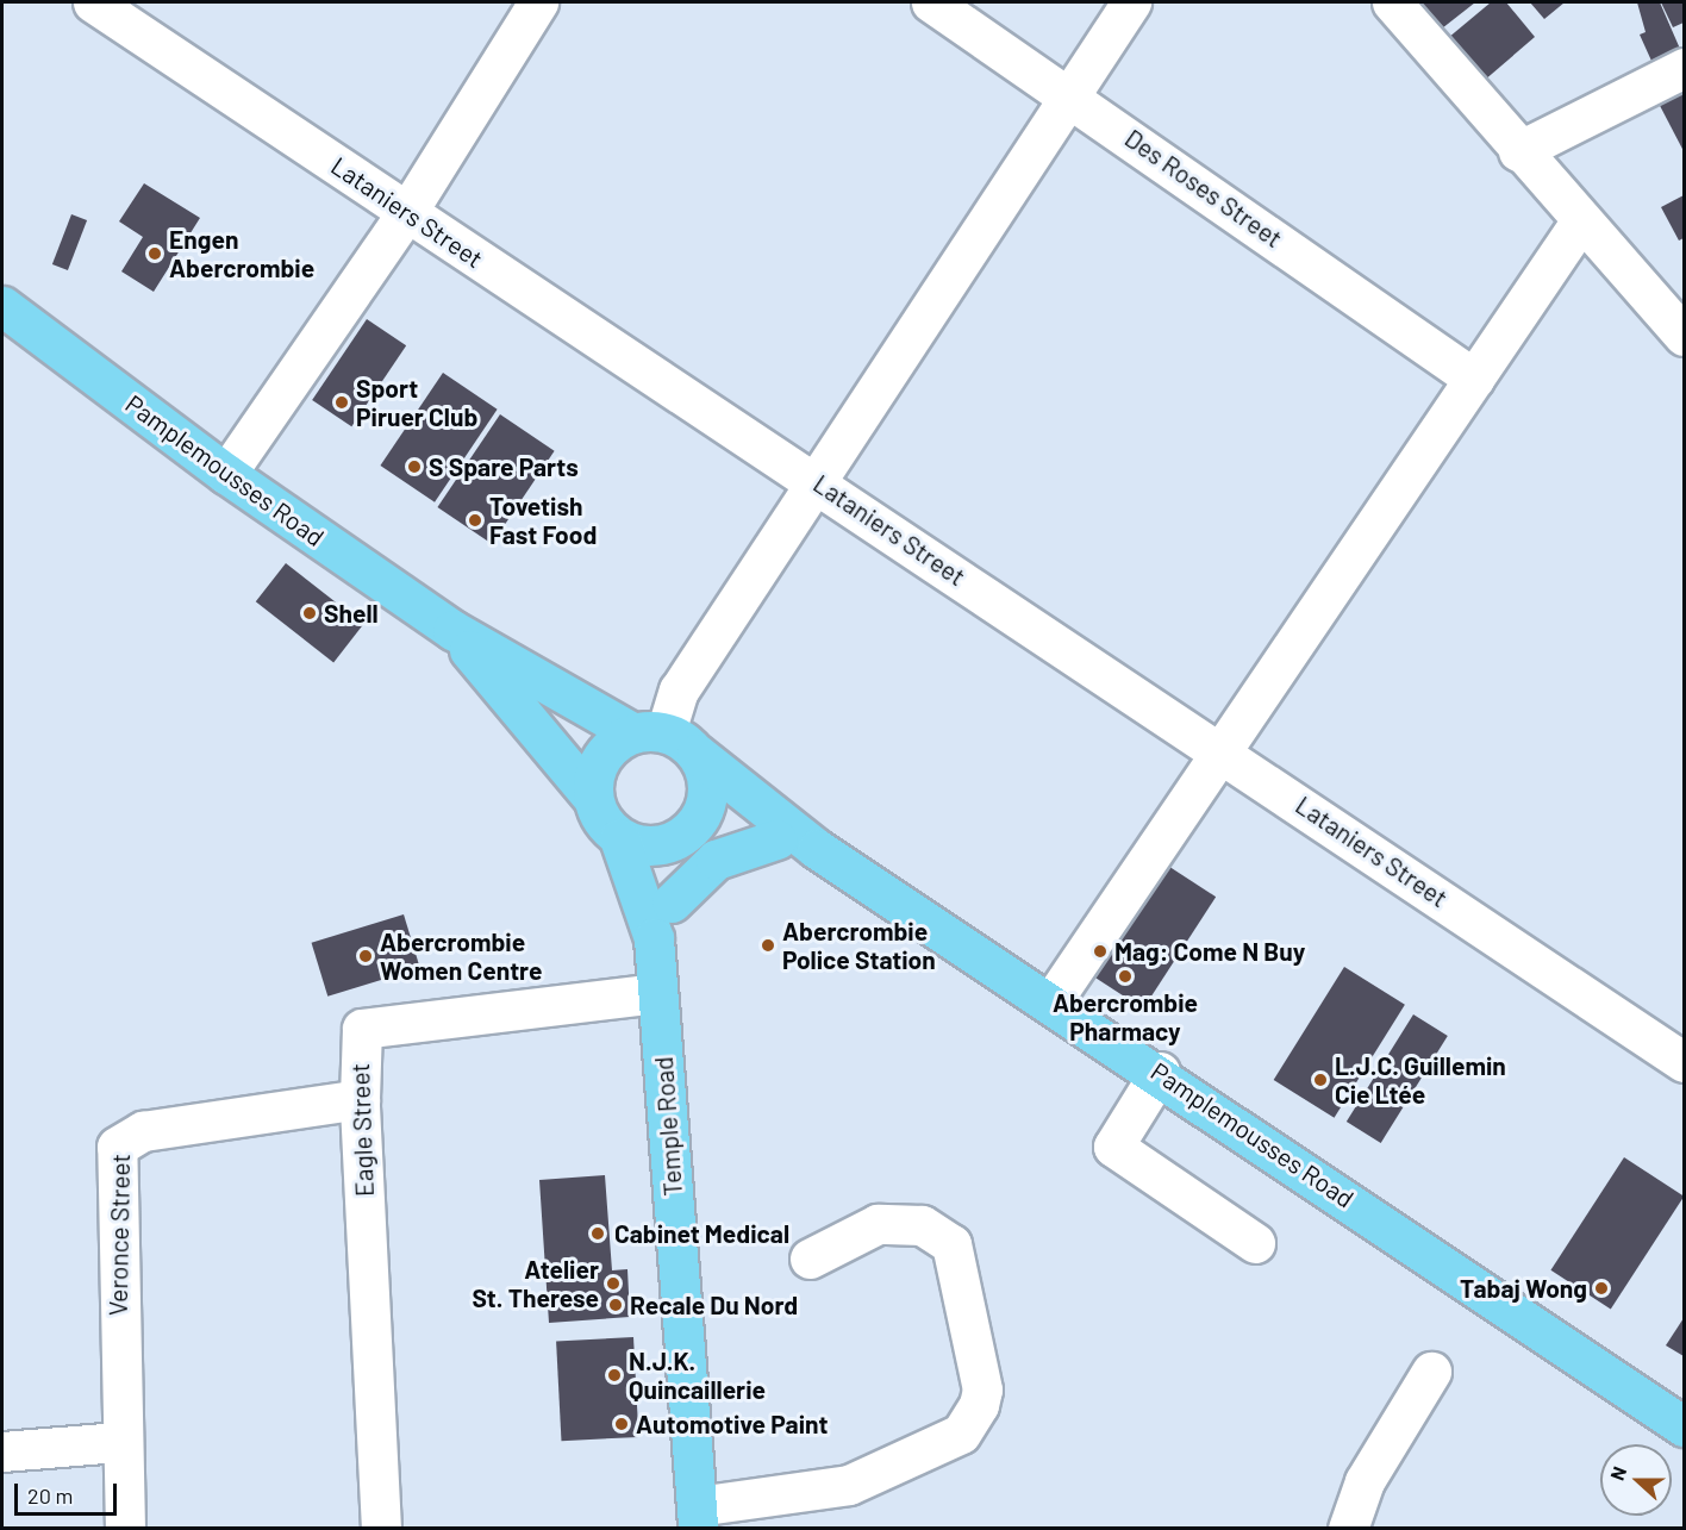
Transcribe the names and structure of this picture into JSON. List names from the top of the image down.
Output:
{
  "streets": {
    "main road": ["Pamplemousses Road", "Temple Road"],
    "street": [
      "Des Roses Street",
      "Lataniers Street",
      "Eagle Street",
      "Veronce Street"
    ]
  },
  "crossings": [
    ["Pamplemousses Road", "Temple Road"],
    ["Temple Road", "Eagle Street"],
    ["Eagle Street", "Veronce Street"]
  ],
  "places": [
    "Engen Abercrombie",
    "Sport Piruer Club",
    "S Spare Parts",
    "Tovetish Fast Food",
    "Shell",
    "Abercrombie Police Station",
    "Mag: Come N Buy",
    "Abercrombie Women Centre",
    "Abercrombie Pharmacy",
    "L.J.C. Guillemin Cie Ltée",
    "Cabinet Medical",
    "Atelier St. Therese",
    "Tabaj Wong",
    "Recale Du Nord",
    "N.J.K. Quincaillerie",
    "Automotive Paint"
  ],
  "scale_bar": "20 m",
  "north": "left"
}
